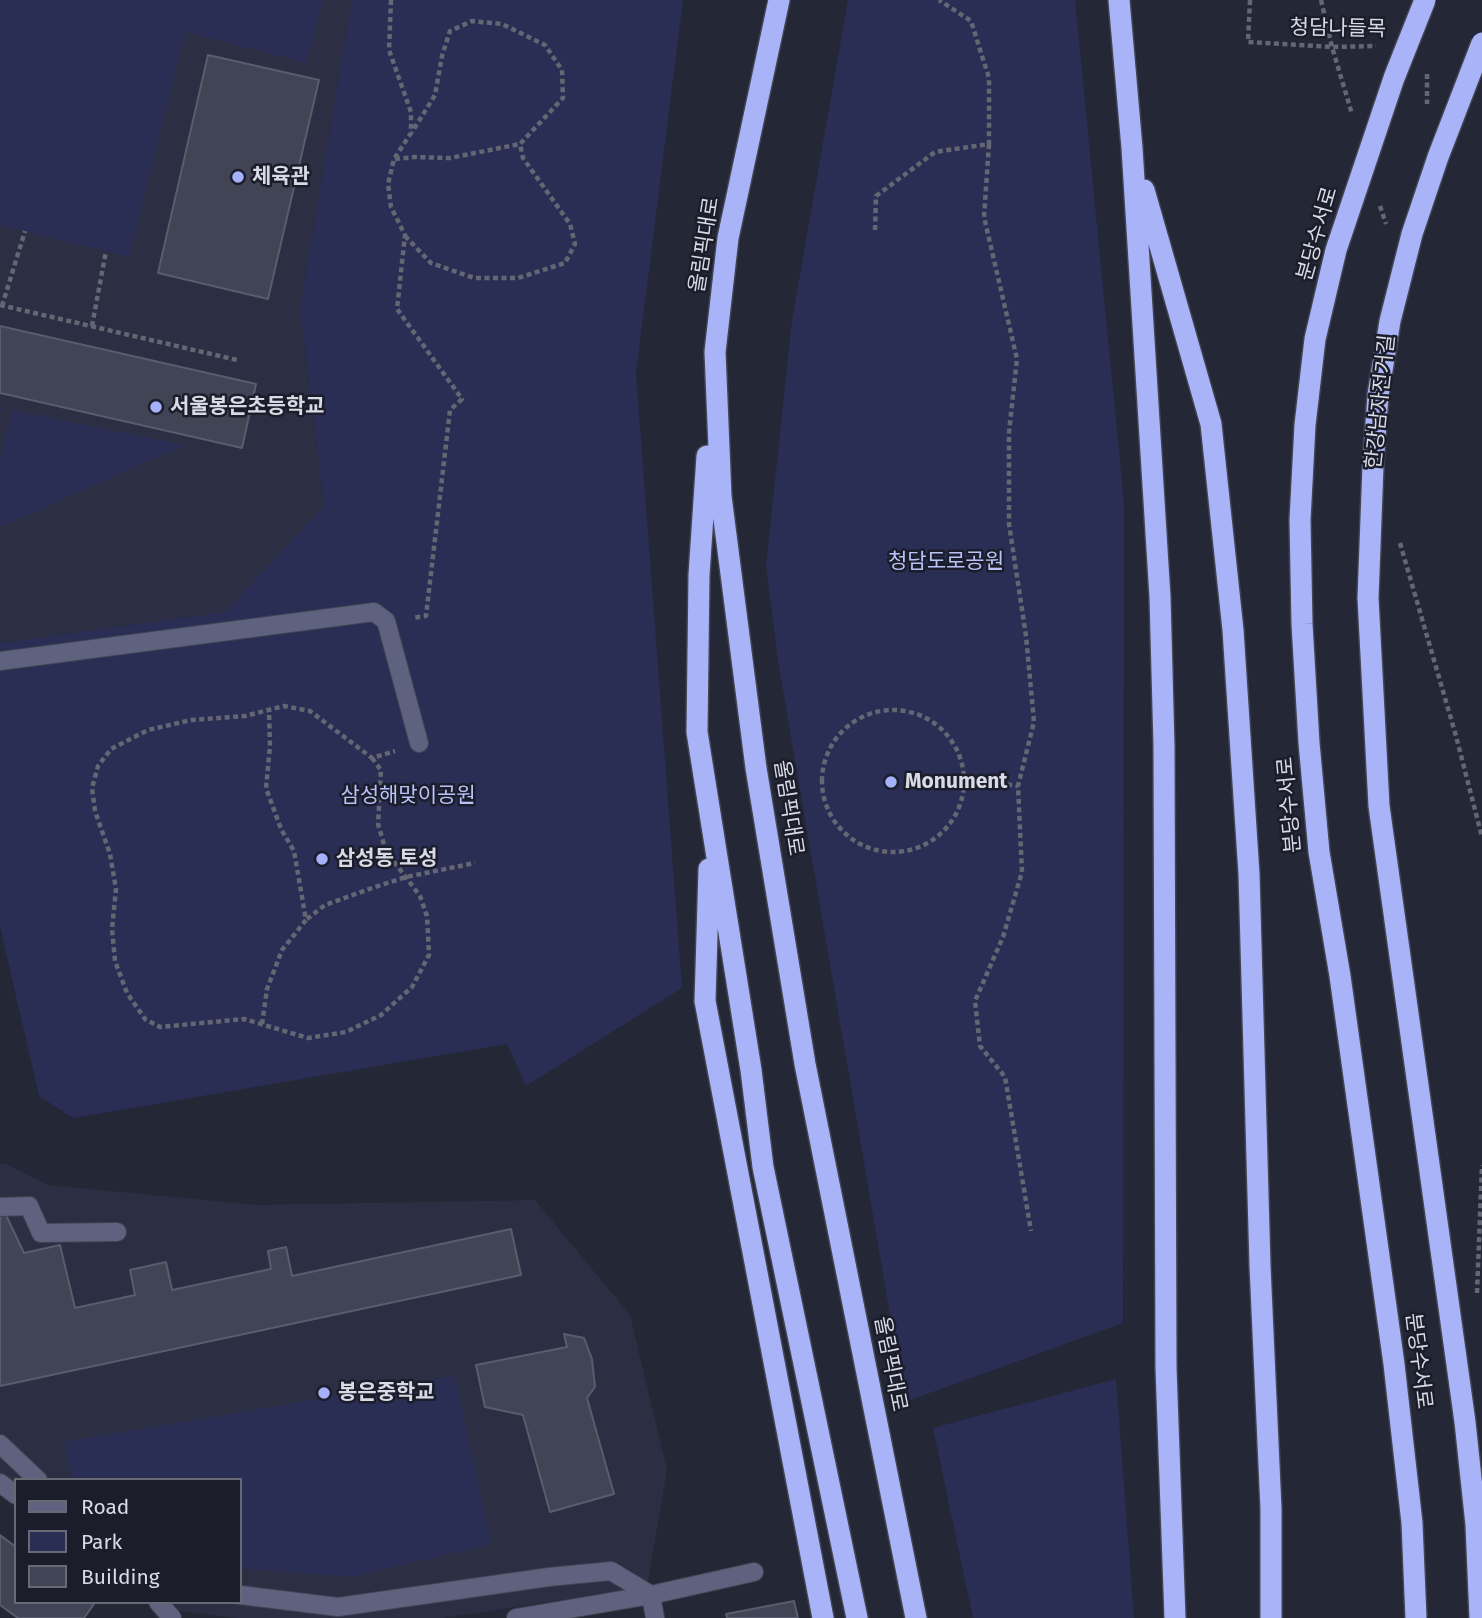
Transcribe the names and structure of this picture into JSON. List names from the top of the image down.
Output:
{
  "streets": {
    "highway": ["분당수서로", "올림픽대로"],
    "path": ["청담나들목"]
  },
  "parks": ["청담도로공원", "삼성해맞이공원"],
  "places": [
    "체육관",
    "서울봉은초등학교",
    "Monument",
    "삼성동 토성",
    "봉은중학교"
  ],
  "legend": ["Road", "Park", "Building"]
}
